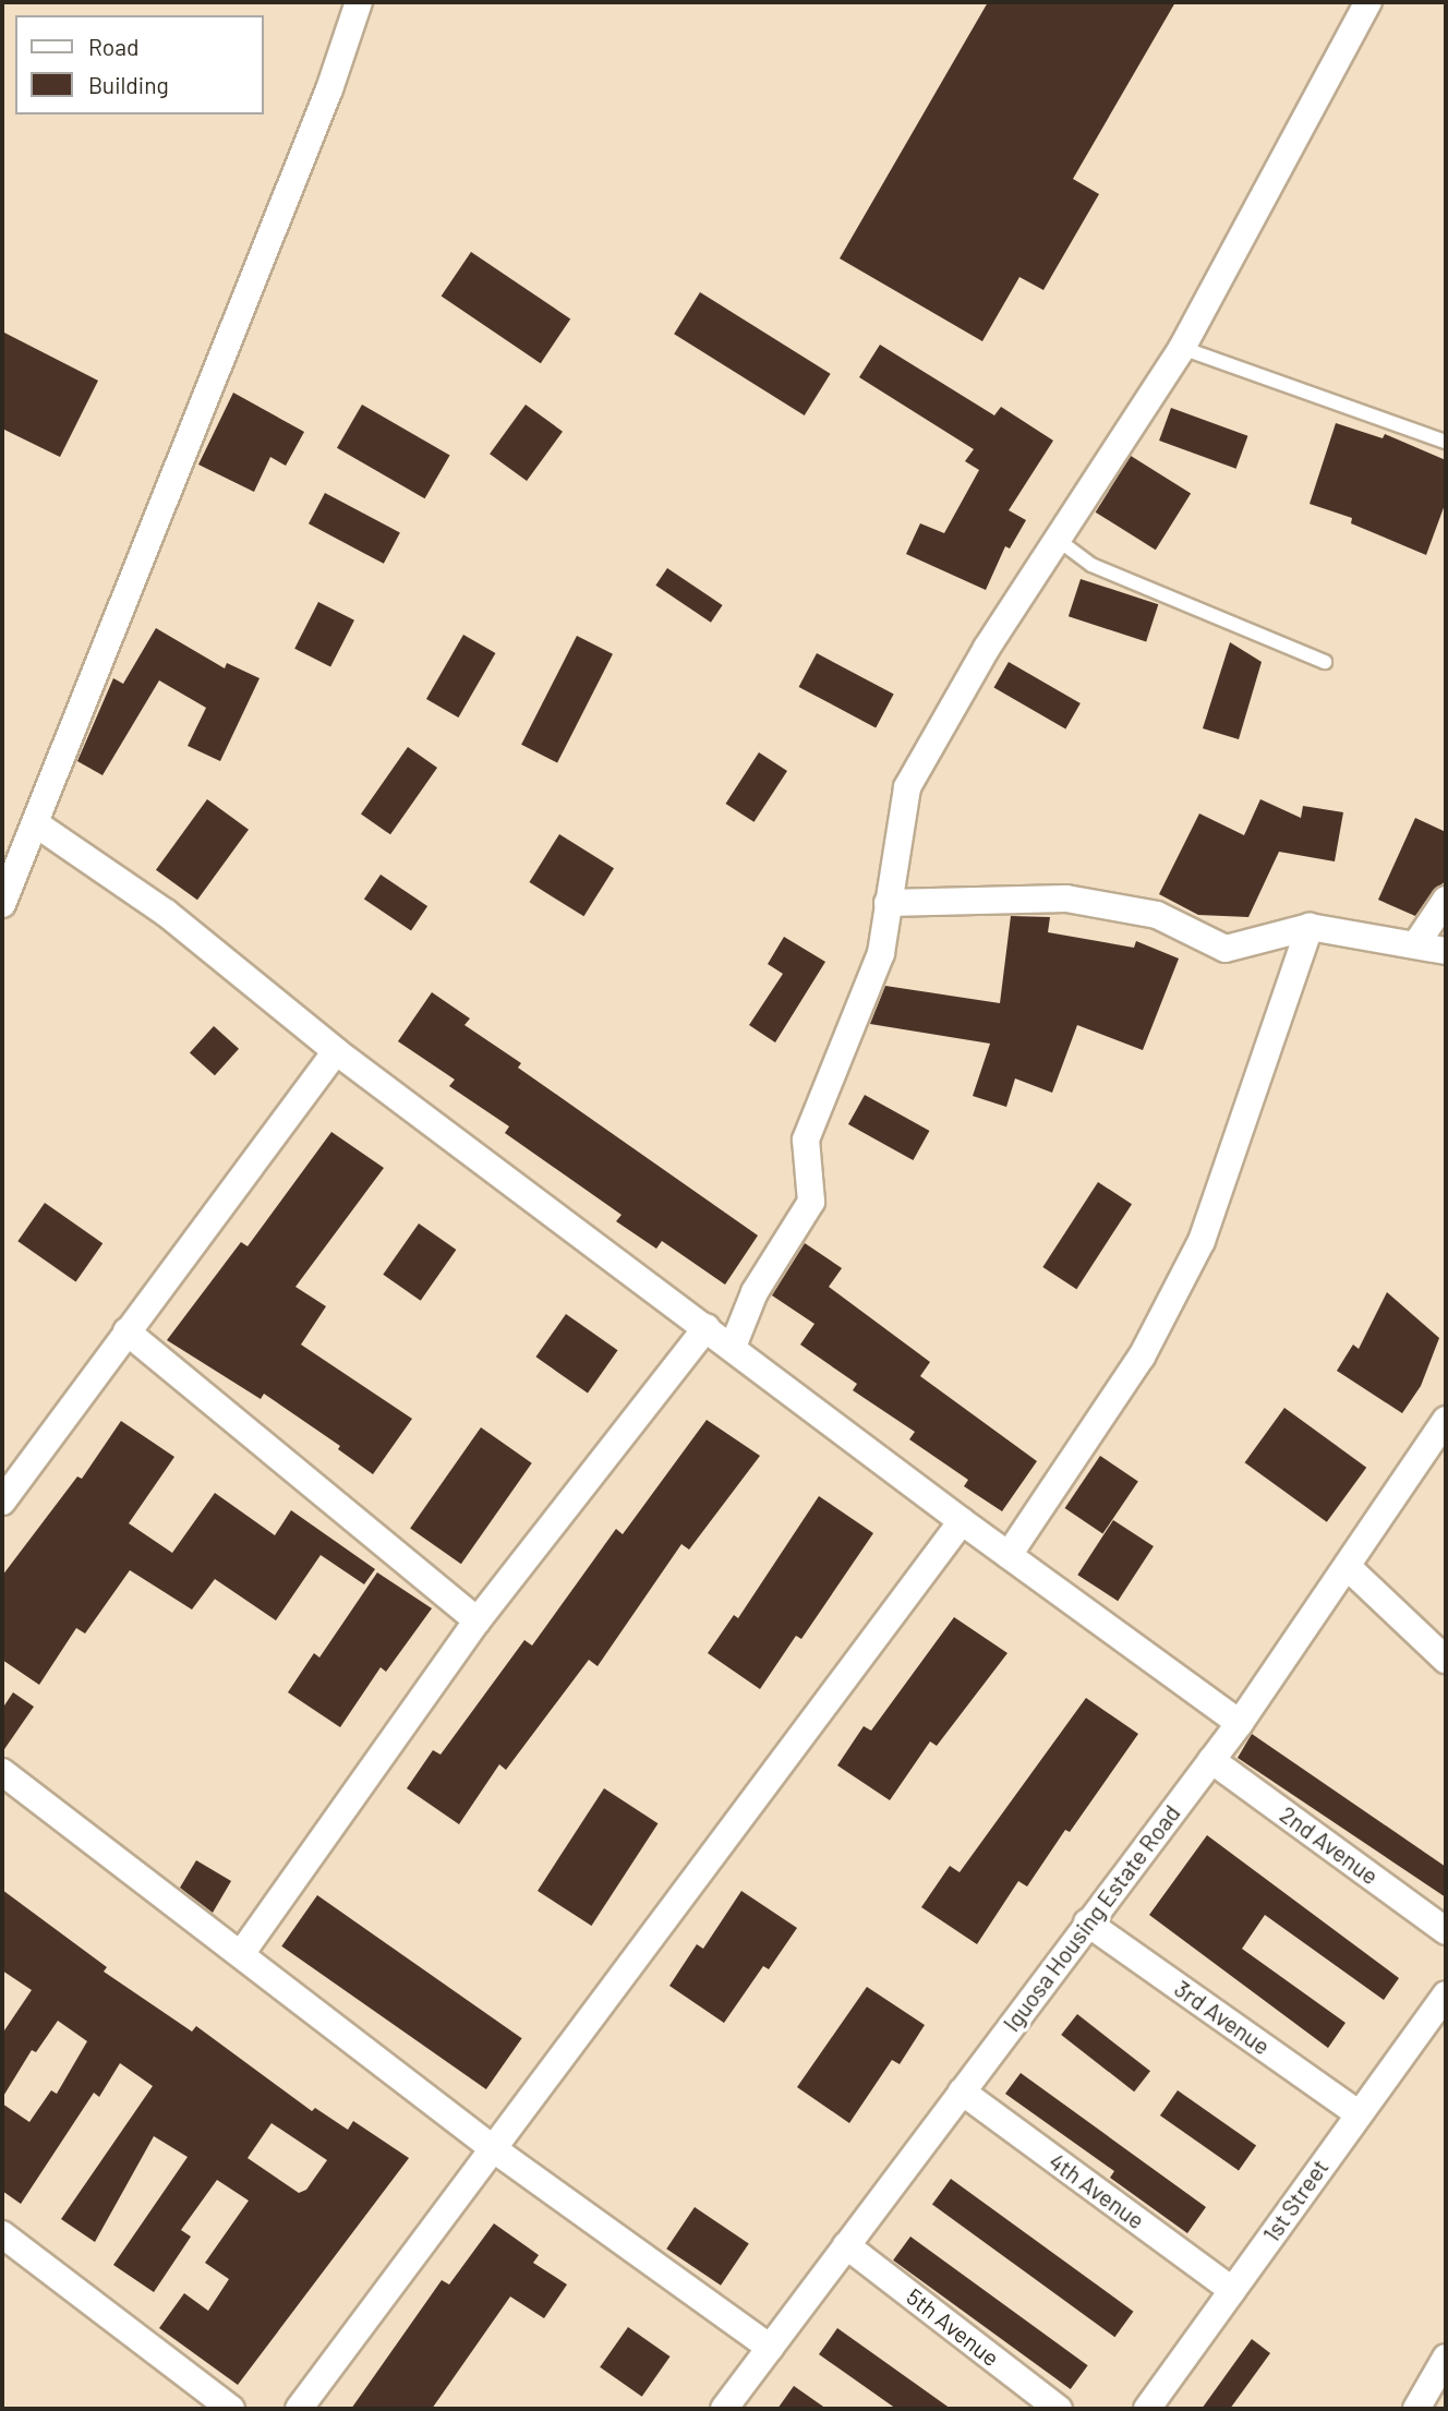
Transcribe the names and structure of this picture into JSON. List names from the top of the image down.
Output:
{
  "streets": {
    "street": [
      "2nd Avenue",
      "Iguosa Housing Estate Road",
      "3rd Avenue",
      "4th Avenue",
      "1st Street",
      "5th Avenue"
    ]
  },
  "crossings": [
    ["2nd Avenue", "Iguosa Housing Estate Road"],
    ["Iguosa Housing Estate Road", "3rd Avenue"],
    ["Iguosa Housing Estate Road", "4th Avenue"],
    ["Iguosa Housing Estate Road", "5th Avenue"],
    ["3rd Avenue", "1st Street"],
    ["4th Avenue", "1st Street"]
  ],
  "legend": ["Road", "Building"]
}
